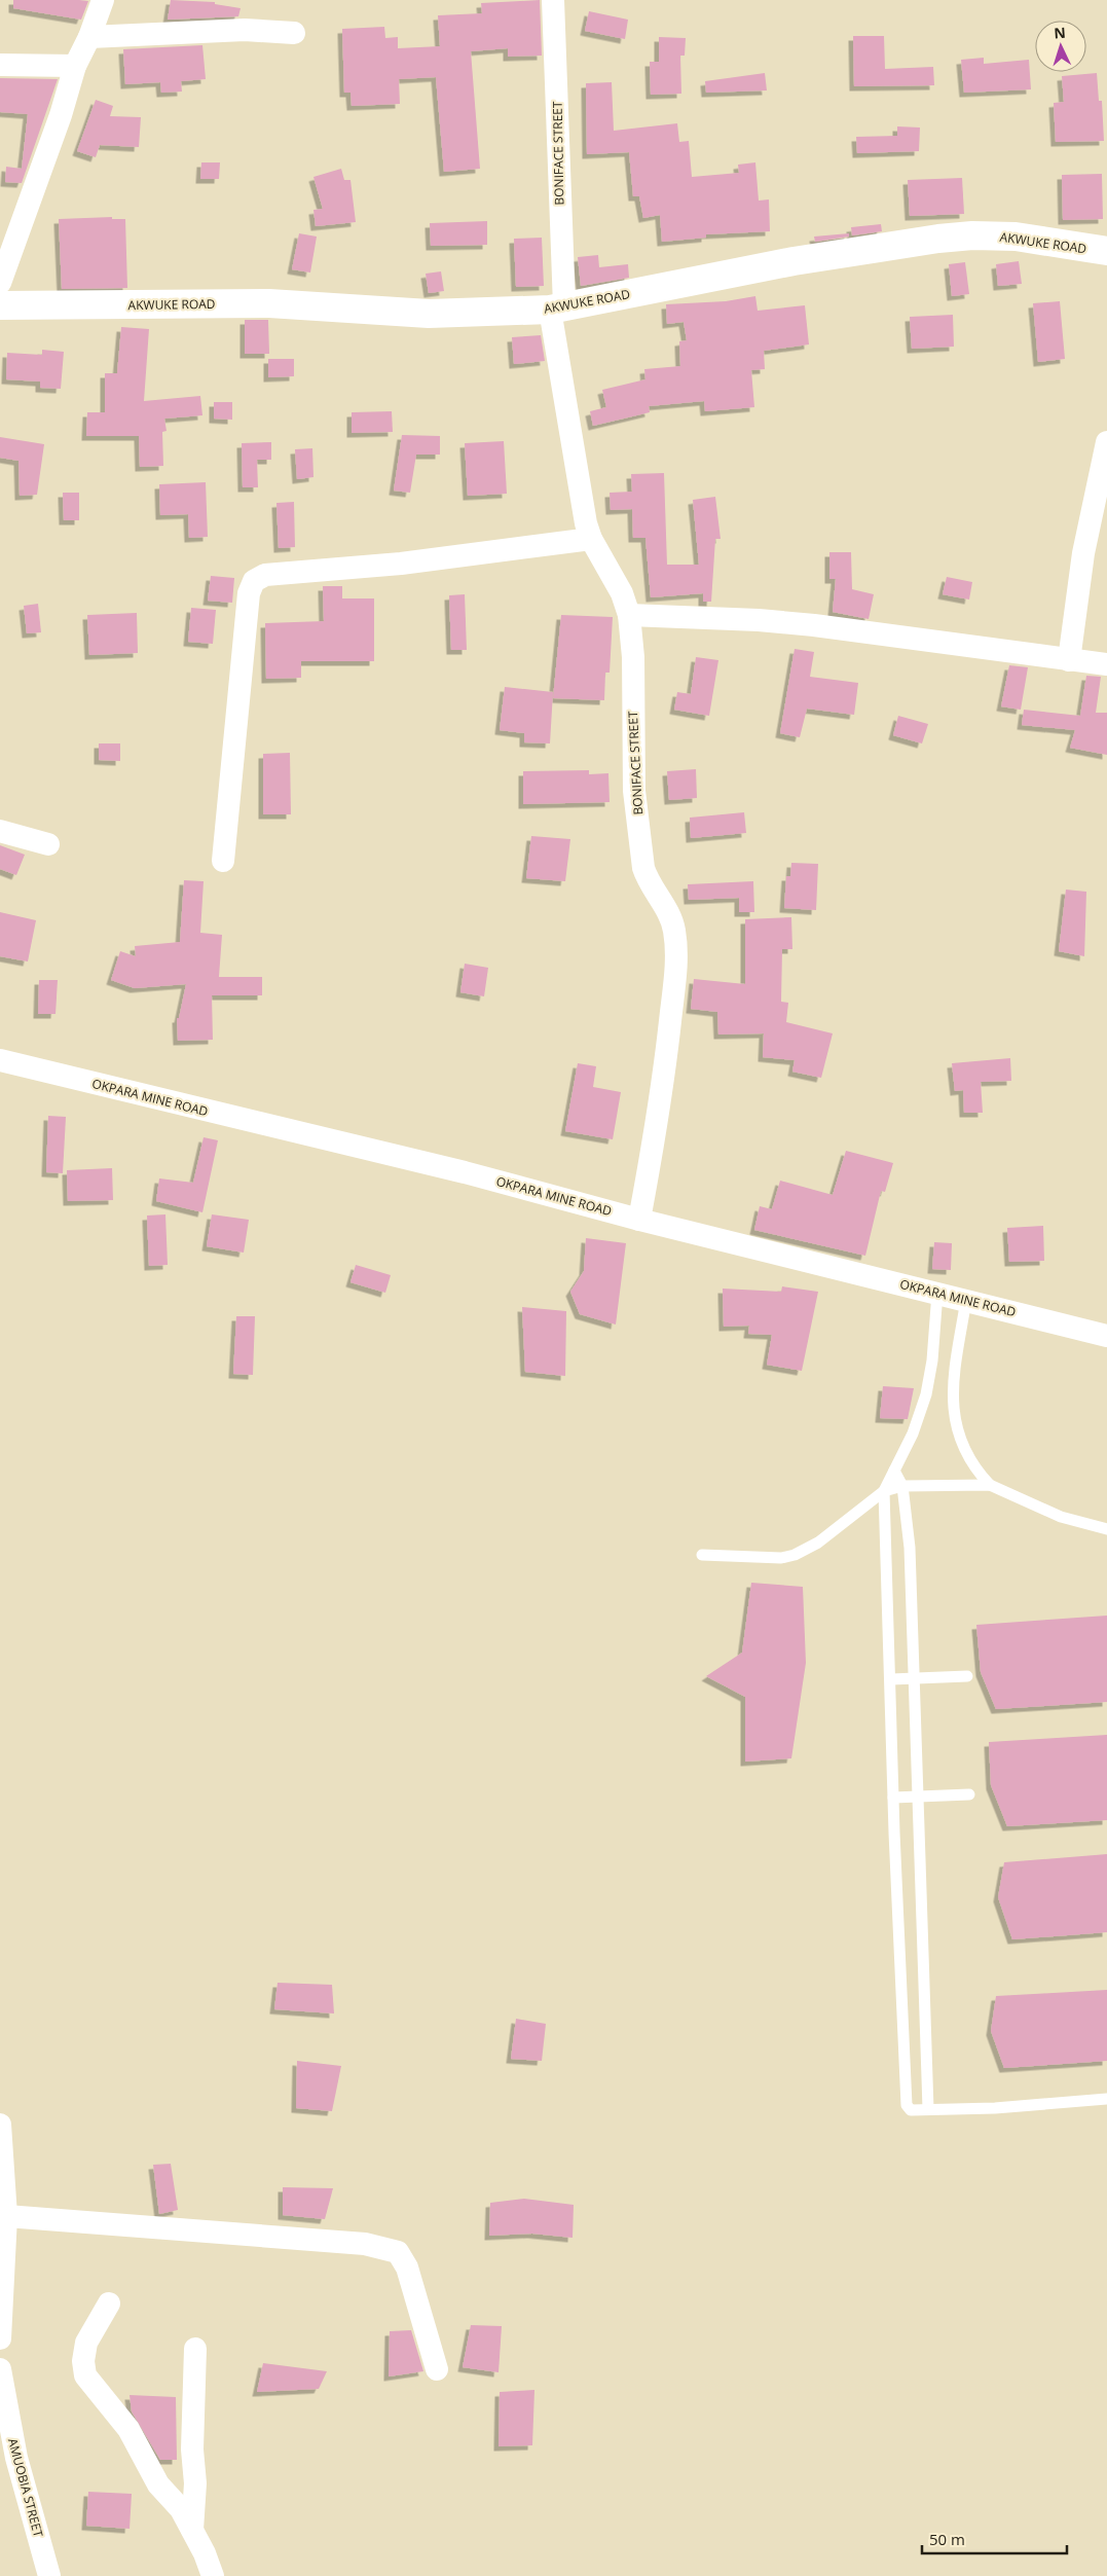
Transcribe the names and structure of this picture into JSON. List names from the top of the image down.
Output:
{
  "streets": {
    "main road": ["AKWUKE ROAD"],
    "street": ["BONIFACE STREET", "OKPARA MINE ROAD", "AMUOBIA STREET"]
  },
  "crossings": [
    ["BONIFACE STREET", "AKWUKE ROAD"],
    ["BONIFACE STREET", "OKPARA MINE ROAD"]
  ],
  "scale_bar": "50 m",
  "north": "top"
}
